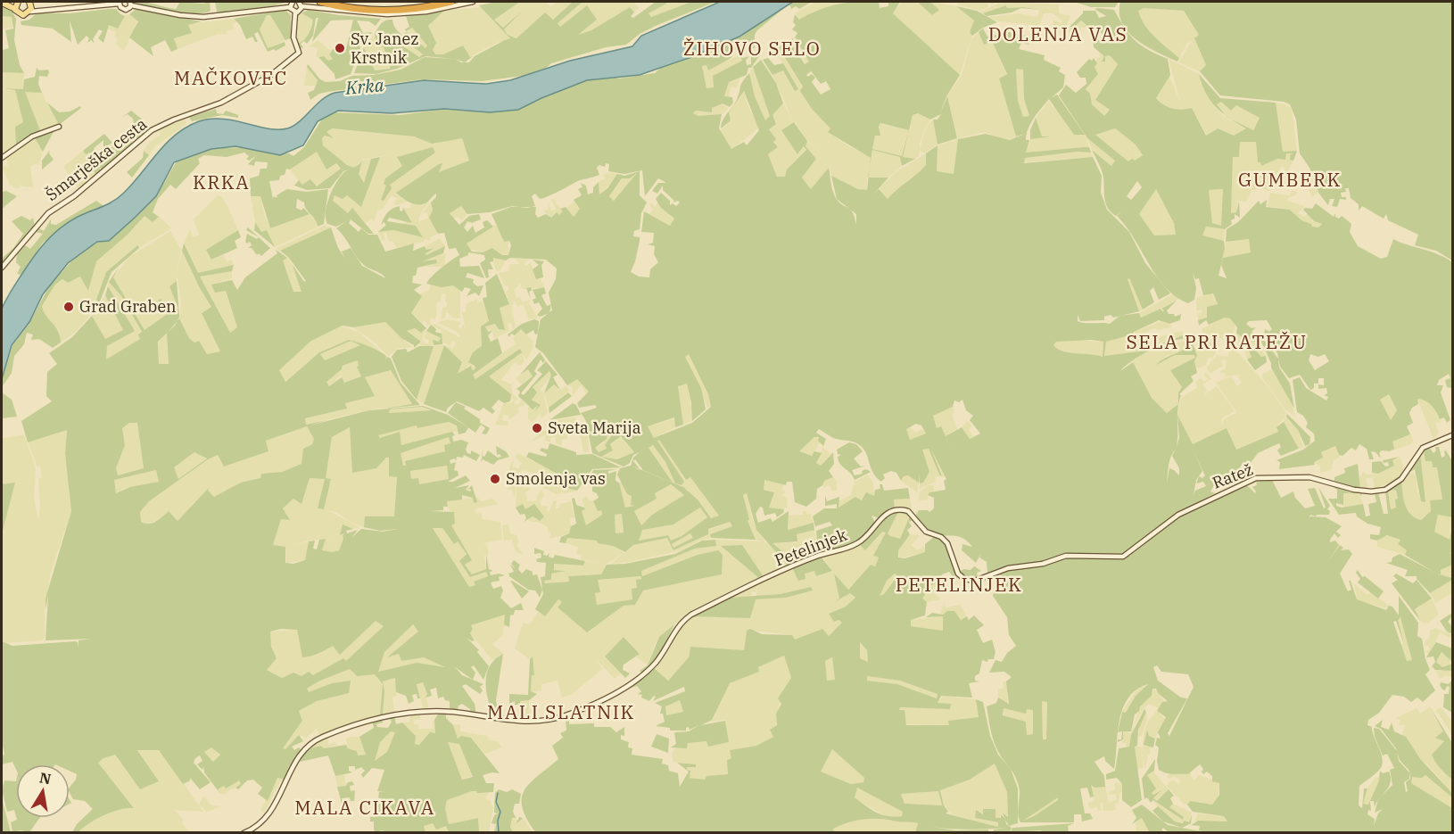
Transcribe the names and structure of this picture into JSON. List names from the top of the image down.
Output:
{
  "streets": {
    "main road": ["Šmarješka cesta", "Ratež", "Petelinjek"]
  },
  "crossings": [
    ["Ratež", "Petelinjek"]
  ],
  "districts": [
    "DOLENJA VAS",
    "ŽIHOVO SELO",
    "MAČKOVEC",
    "GUMBERK",
    "KRKA",
    "SELA PRI RATEŽU",
    "PETELINJEK",
    "MALI SLATNIK",
    "MALA CIKAVA"
  ],
  "water": ["Krka"],
  "places": [
    "Sv. Janez Krstnik",
    "Grad Graben",
    "Sveta Marija",
    "Smolenja vas"
  ],
  "north": "top"
}
